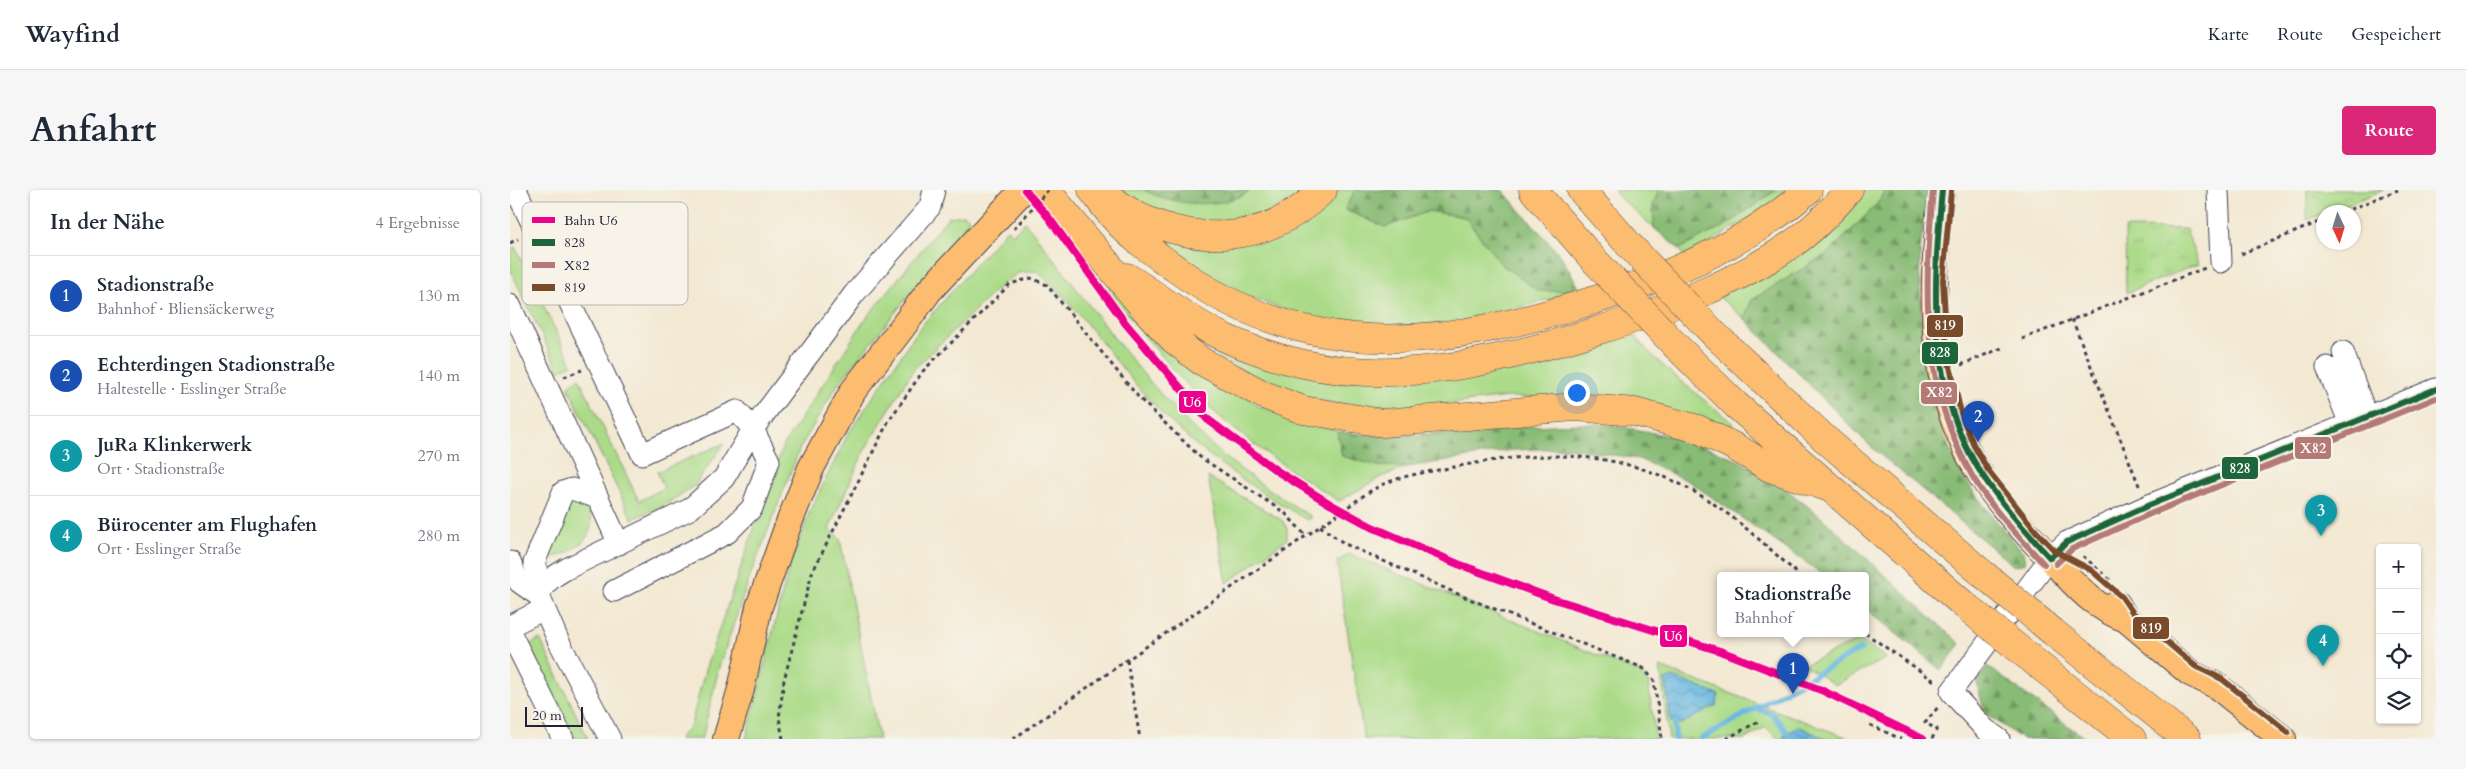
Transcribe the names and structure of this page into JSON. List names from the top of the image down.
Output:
{
  "lines": [
    "rail line U6",
    "transit line 828",
    "transit line X82",
    "transit line 819"
  ],
  "legend": [
    "Bahn U6",
    "828",
    "X82",
    "819"
  ],
  "scale_bar": "20 m",
  "north": "bottom",
  "page": {
    "header": "Wayfind",
    "nav": ["Karte", "Route", "Gespeichert"],
    "title": "Anfahrt",
    "buttons": "Route",
    "heading": ["In der Nähe", "4 Ergebnisse"],
    "list": [
      {
        "mark": "1",
        "name": "Stadionstraße",
        "note": "Bahnhof · Bliensäckerweg",
        "value": "130 m"
      },
      {
        "mark": "2",
        "name": "Echterdingen Stadionstraße",
        "note": "Haltestelle · Esslinger Straße",
        "value": "140 m"
      },
      {
        "mark": "3",
        "name": "JuRa Klinkerwerk",
        "note": "Ort · Stadionstraße",
        "value": "270 m"
      },
      {
        "mark": "4",
        "name": "Bürocenter am Flughafen",
        "note": "Ort · Esslinger Straße",
        "value": "280 m"
      }
    ],
    "pins": [
      "2",
      "3",
      "4",
      "1"
    ],
    "map_buttons": ["+", "−"],
    "popup": ["Stadionstraße", "Bahnhof"],
    "scale": "20 m"
  }
}
